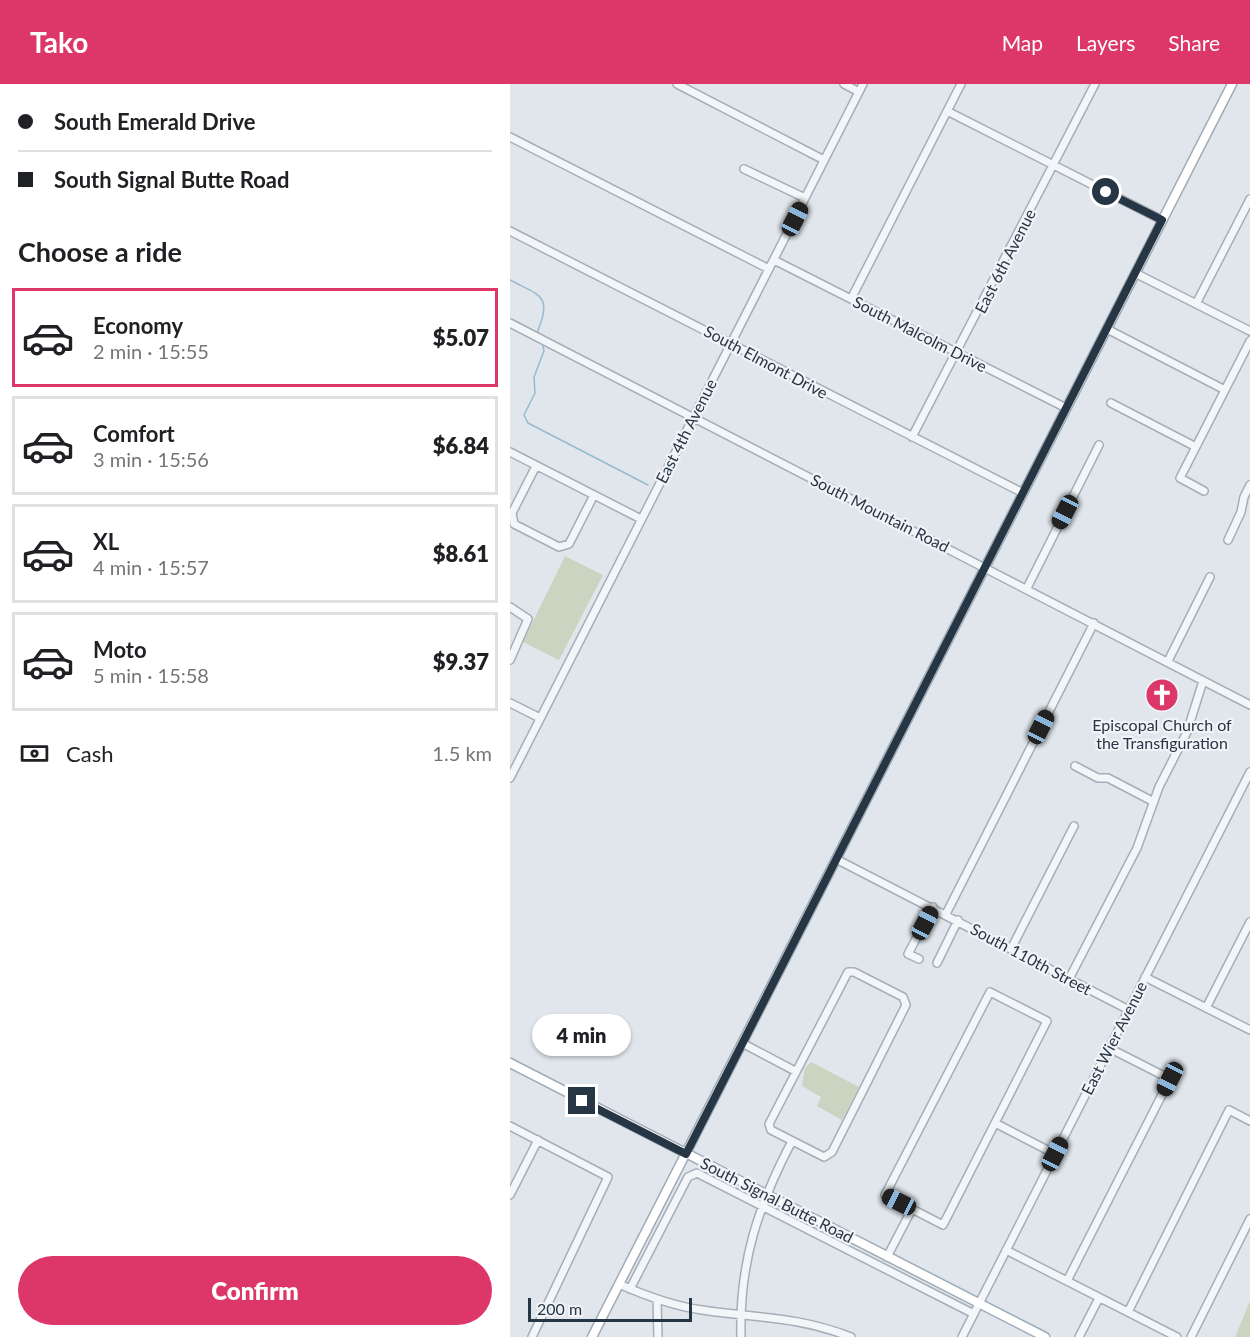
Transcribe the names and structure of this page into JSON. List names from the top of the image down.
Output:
{
  "streets": {
    "main road": ["South Signal Butte Road"],
    "street": [
      "East 6th Avenue",
      "South Malcolm Drive",
      "South Elmont Drive",
      "East 4th Avenue",
      "South Mountain Road",
      "South 110th Street",
      "East Wier Avenue"
    ]
  },
  "crossings": [
    ["East 6th Avenue", "South Malcolm Drive"],
    ["East 6th Avenue", "South Elmont Drive"],
    ["South Malcolm Drive", "East 4th Avenue"],
    ["South Elmont Drive", "East 4th Avenue"],
    ["East 4th Avenue", "South Mountain Road"],
    ["South 110th Street", "East Wier Avenue"],
    ["East Wier Avenue", "South Signal Butte Road"]
  ],
  "places": {
    "church": ["Episcopal Church of the Transfiguration"]
  },
  "scale_bar": "200 m",
  "page": {
    "header": "Tako",
    "nav": ["Map", "Layers", "Share"],
    "banner": ["South Emerald Drive", "South Signal Butte Road"],
    "heading": "Choose a ride",
    "list": [
      {
        "name": "Economy",
        "note": "2 min · 15:55",
        "value": "$5.07"
      },
      {
        "name": "Comfort",
        "note": "3 min · 15:56",
        "value": "$6.84"
      },
      {
        "name": "XL",
        "note": "4 min · 15:57",
        "value": "$8.61"
      },
      {
        "name": "Moto",
        "note": "5 min · 15:58",
        "value": "$9.37"
      }
    ],
    "pay": ["Cash", "1.5 km"],
    "bubble": "4 min",
    "buttons": "Confirm",
    "scale": "200 m"
  }
}
